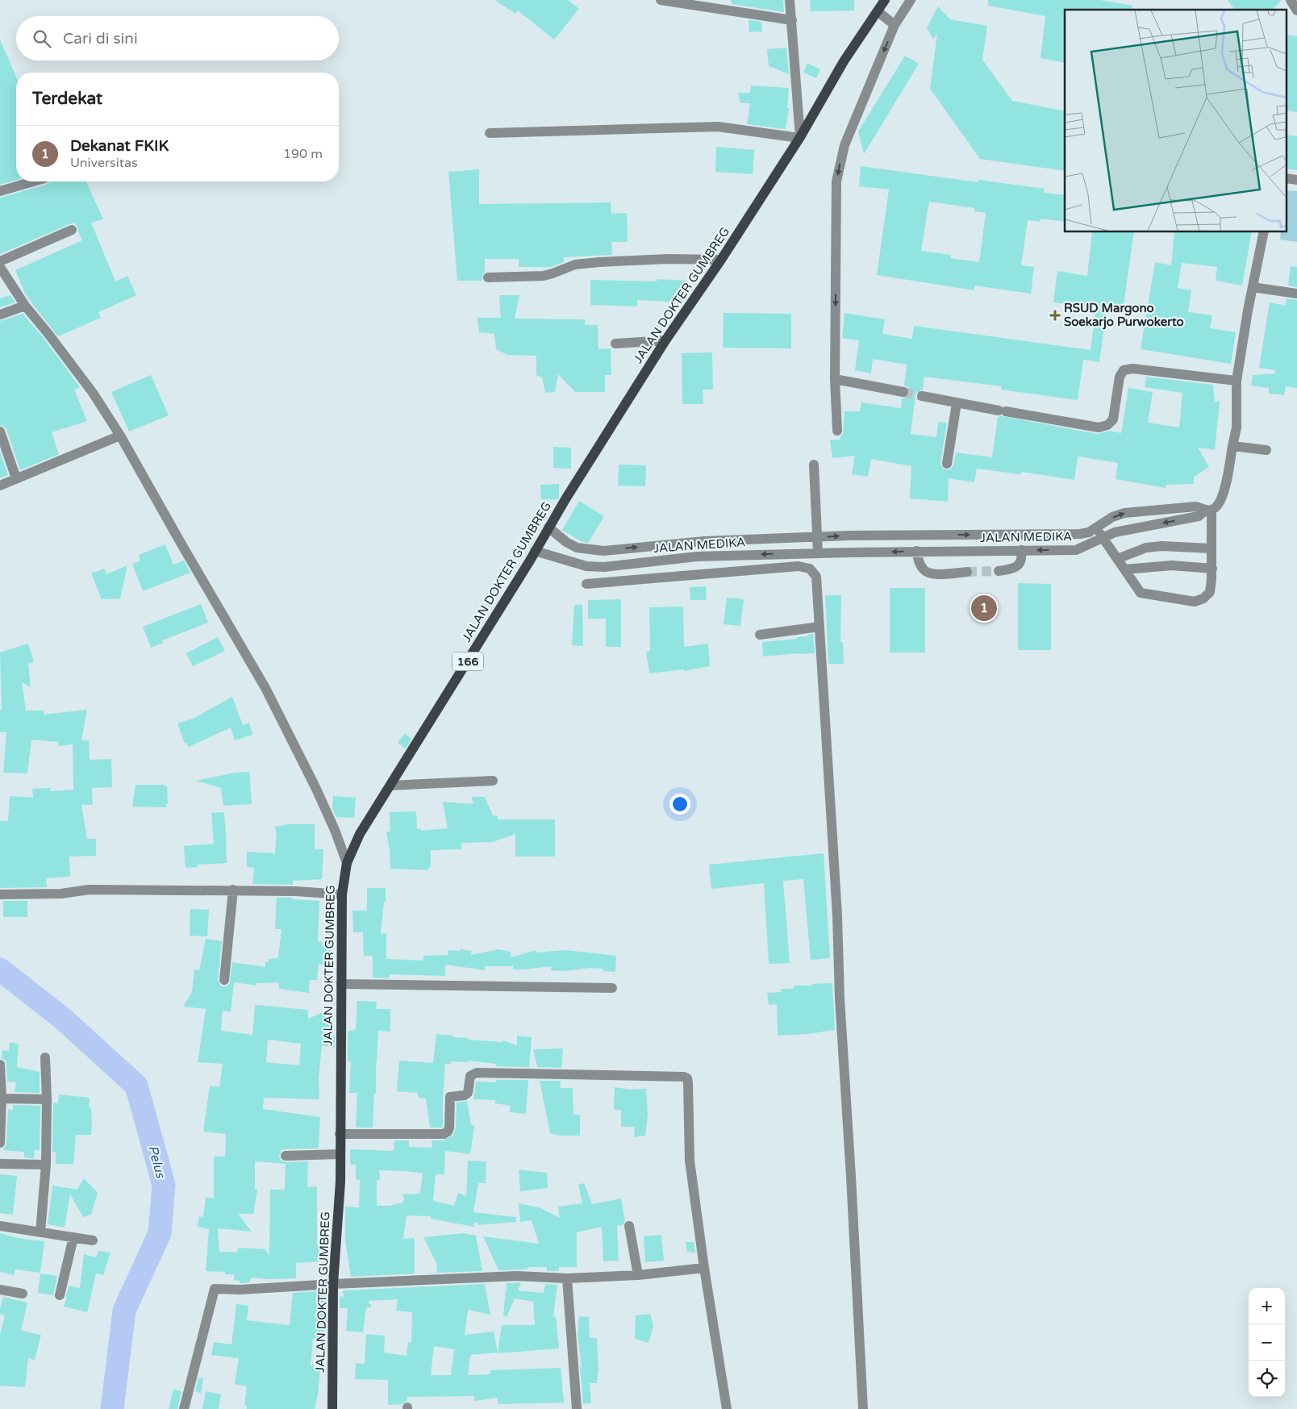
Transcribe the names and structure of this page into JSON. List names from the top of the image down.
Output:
{
  "streets": {
    "main road": ["JALAN DOKTER GUMBREG", "166"],
    "street": ["JALAN MEDIKA"]
  },
  "crossings": [
    ["JALAN DOKTER GUMBREG", "JALAN MEDIKA"]
  ],
  "water": ["Pelus"],
  "places": {
    "health": ["RSUD Margono Soekarjo Purwokerto"]
  },
  "page": {
    "search": "Cari di sini",
    "heading": "Terdekat",
    "list": [
      {
        "mark": "1",
        "name": "Dekanat FKIK",
        "note": "Universitas",
        "value": "190 m"
      }
    ],
    "pins": "1",
    "map_buttons": ["+", "−"]
  }
}
